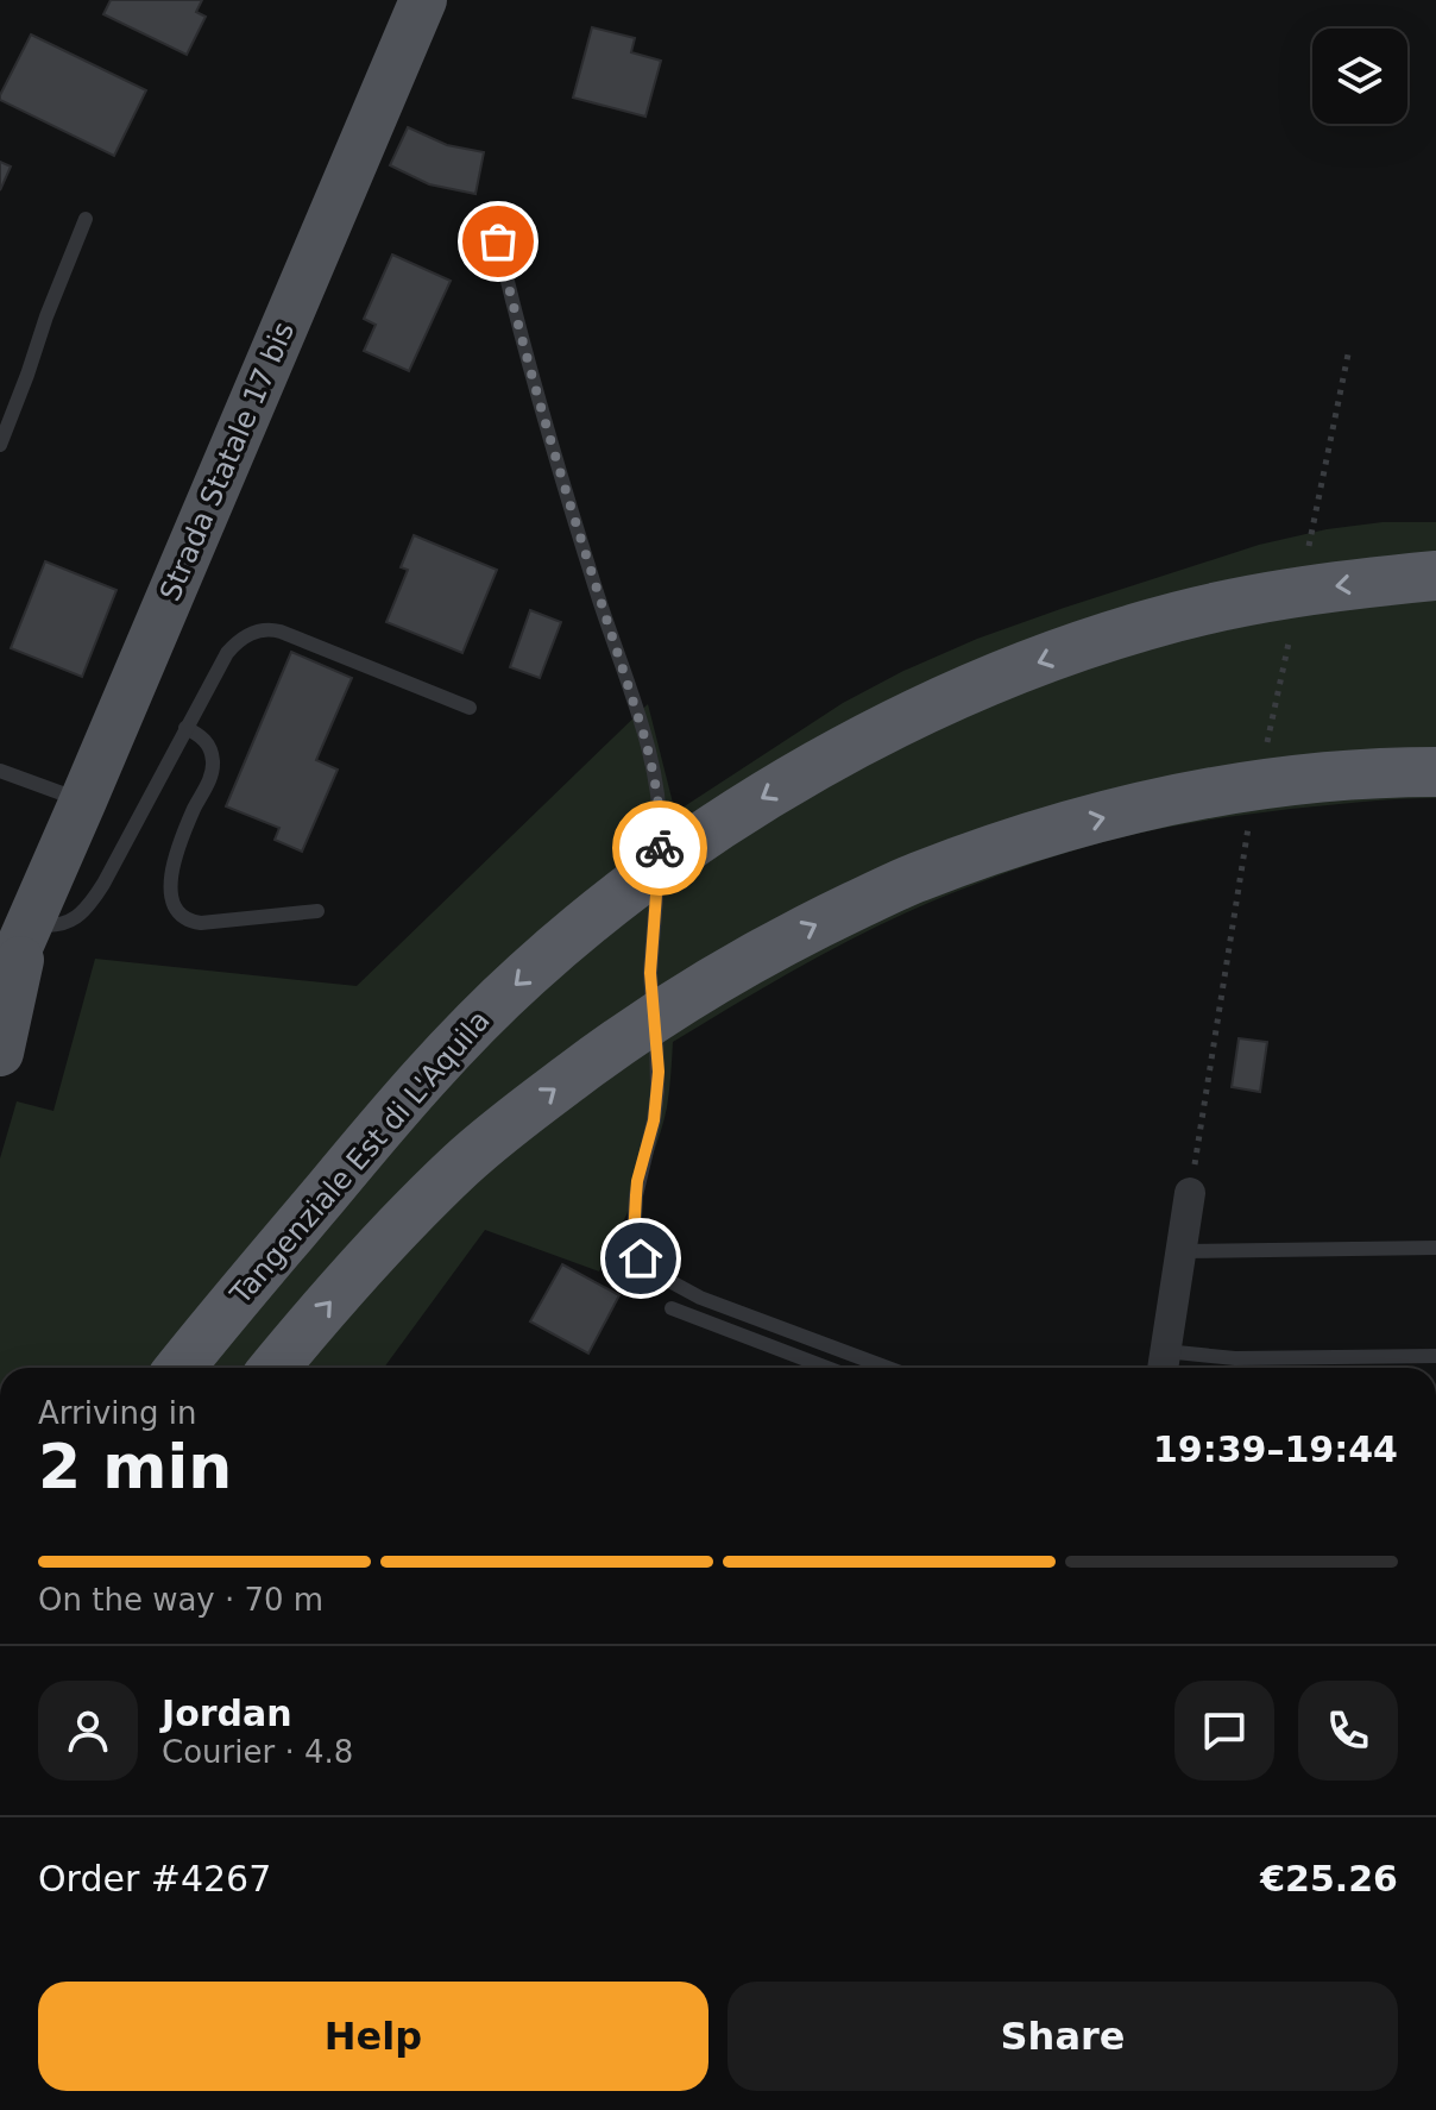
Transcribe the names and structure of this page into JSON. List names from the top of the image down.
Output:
{
  "streets": {
    "highway": ["Tangenziale Est di L'Aquila"],
    "main road": ["Strada Statale 17 bis"]
  },
  "page": {
    "heading": ["2 min", "Arriving in", "19:39–19:44"],
    "panel": [
      "Jordan",
      "Courier · 4.8",
      "Order #4267",
      "€25.26"
    ],
    "bar": "On the way · 70 m",
    "buttons": ["Help", "Share"]
  }
}
